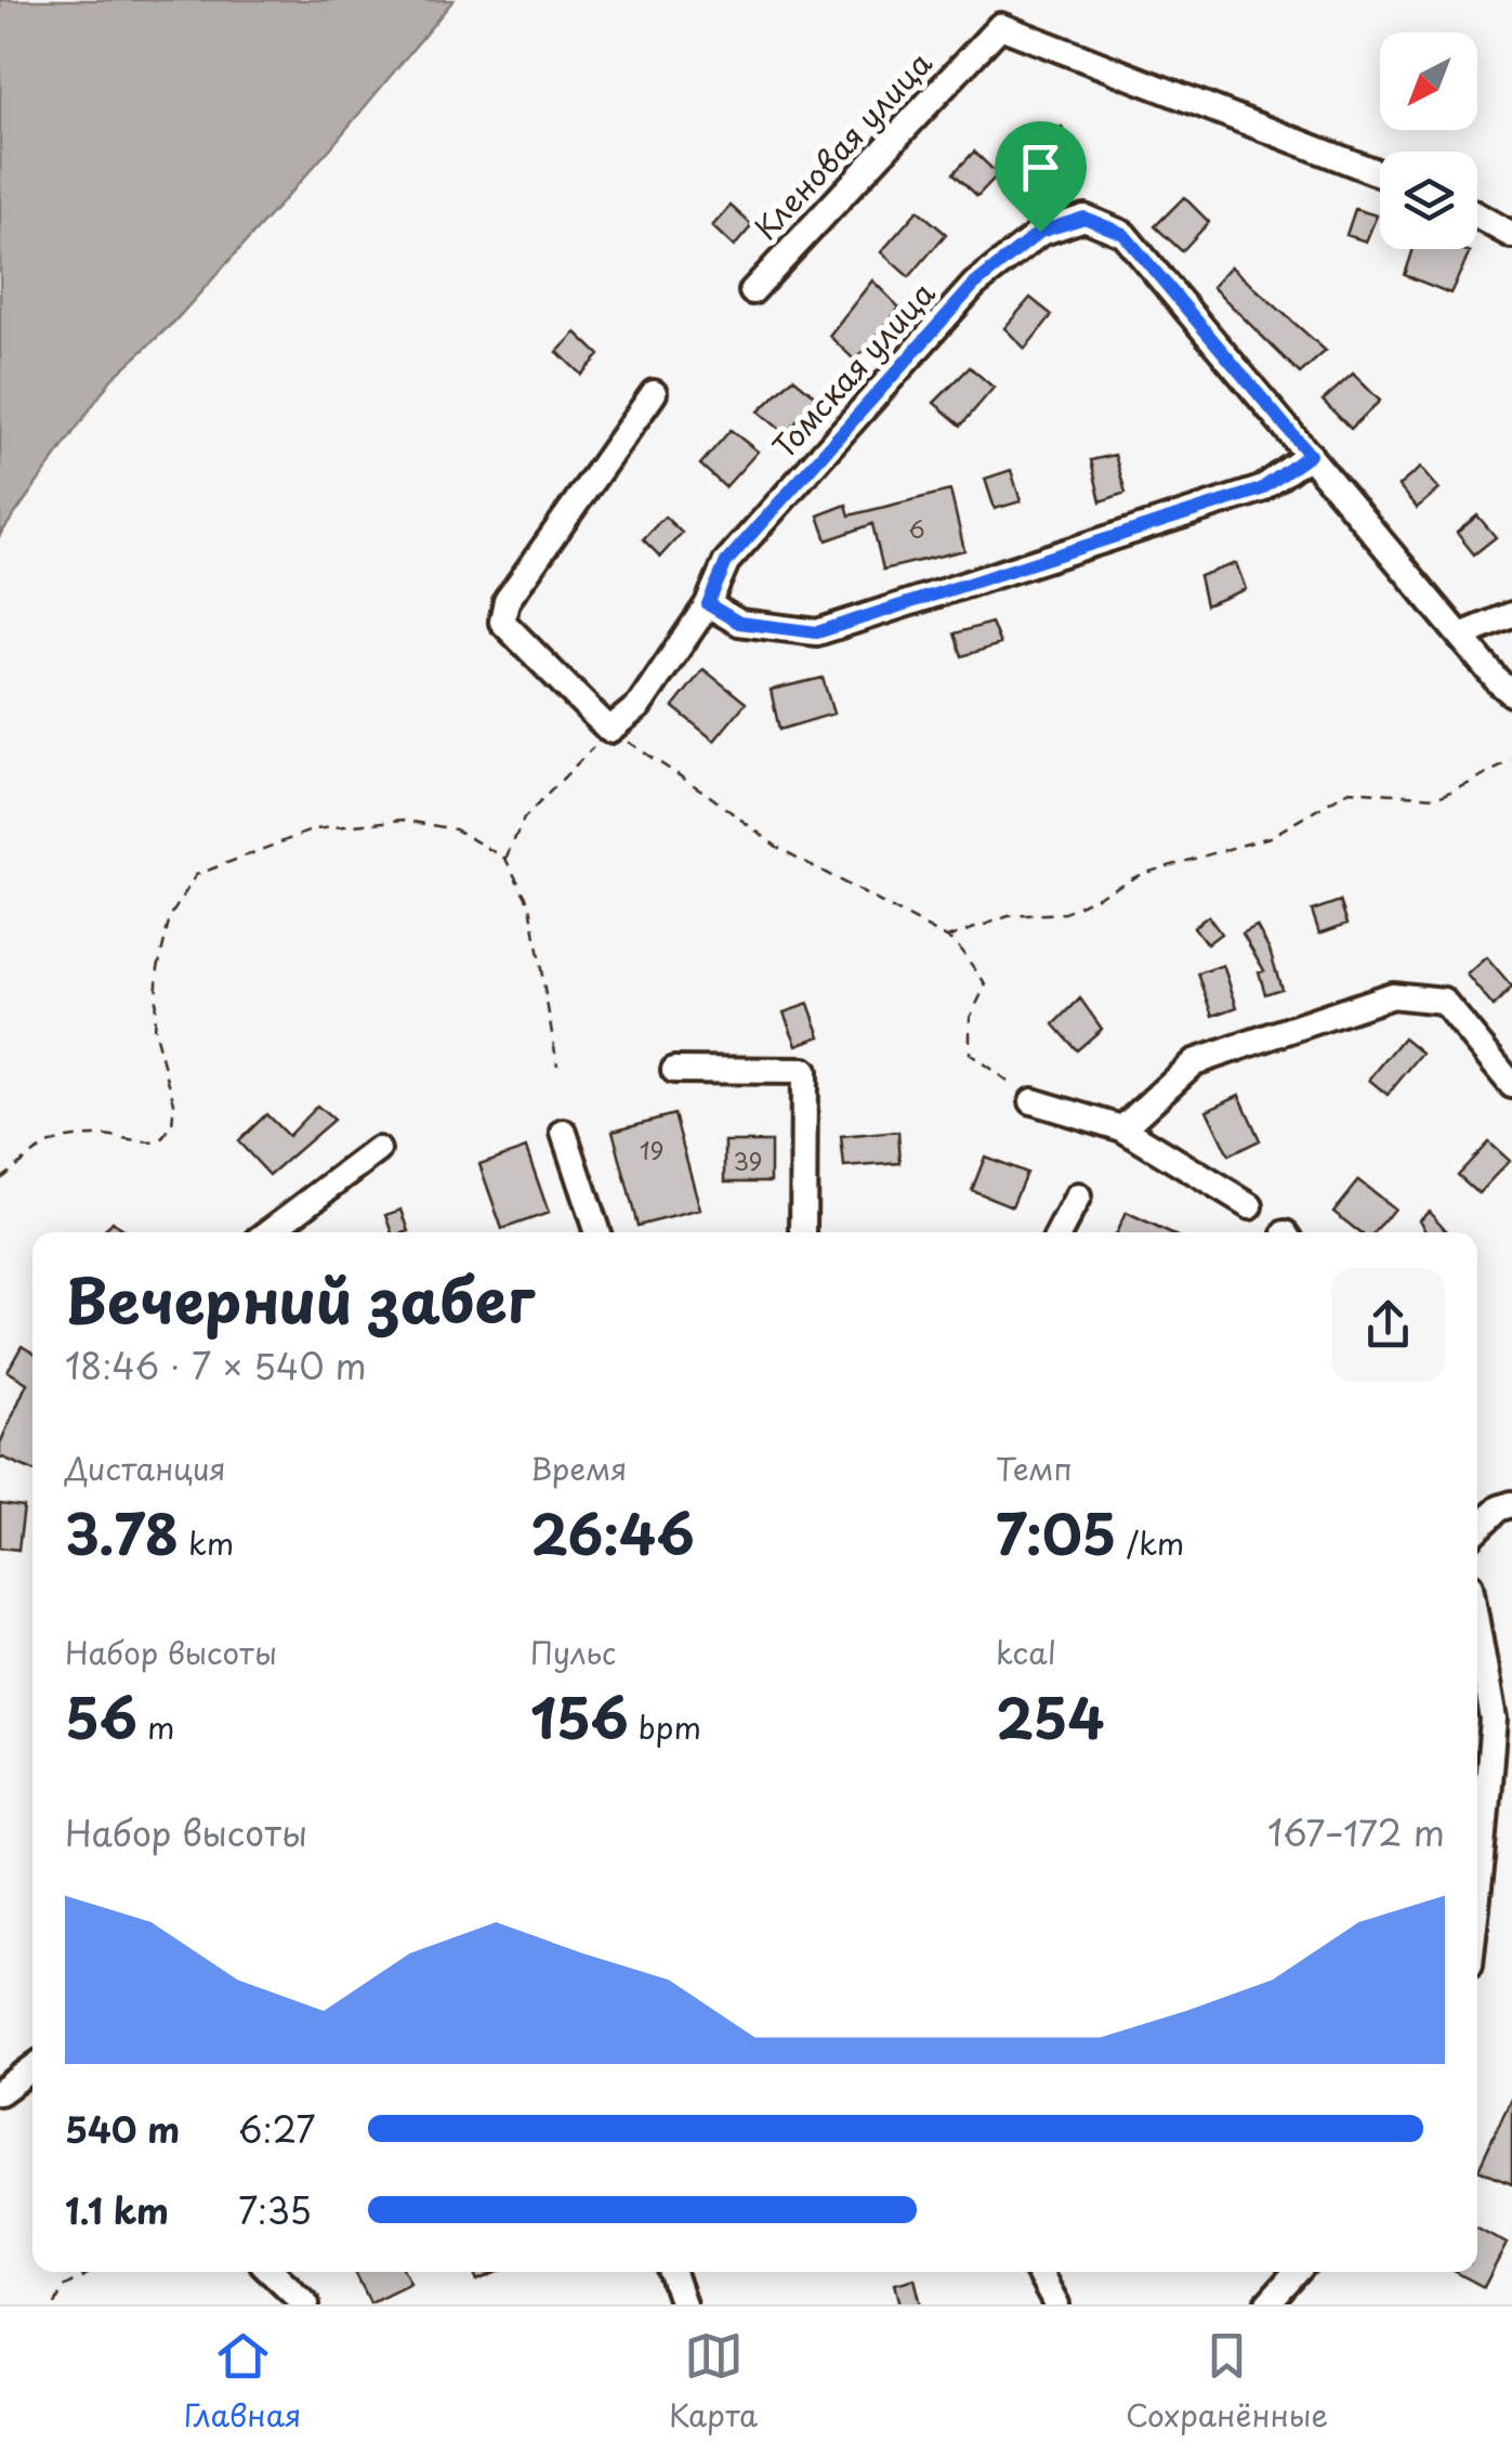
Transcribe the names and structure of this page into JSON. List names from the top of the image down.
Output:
{
  "streets": {
    "street": ["Кленовая улица", "Томская улица"]
  },
  "house_numbers": ["6", "19", "39"],
  "north": "bottom left",
  "page": {
    "heading": ["Вечерний забег", "18:46 · 7 × 540 m"],
    "stats": [
      ["Дистанция", "3.78 km"],
      ["Время", "26:46"],
      ["Темп", "7:05 /km"],
      ["Набор высоты", "56 m"],
      ["Пульс", "156 bpm"],
      ["kcal", "254"]
    ],
    "chart": ["Набор высоты", "167–172 m"],
    "list": [
      {
        "name": "540 m",
        "note": "6:27"
      },
      {
        "name": "1.1 km",
        "note": "7:35"
      }
    ],
    "tabs": ["Главная", "Карта", "Сохранённые"]
  }
}
